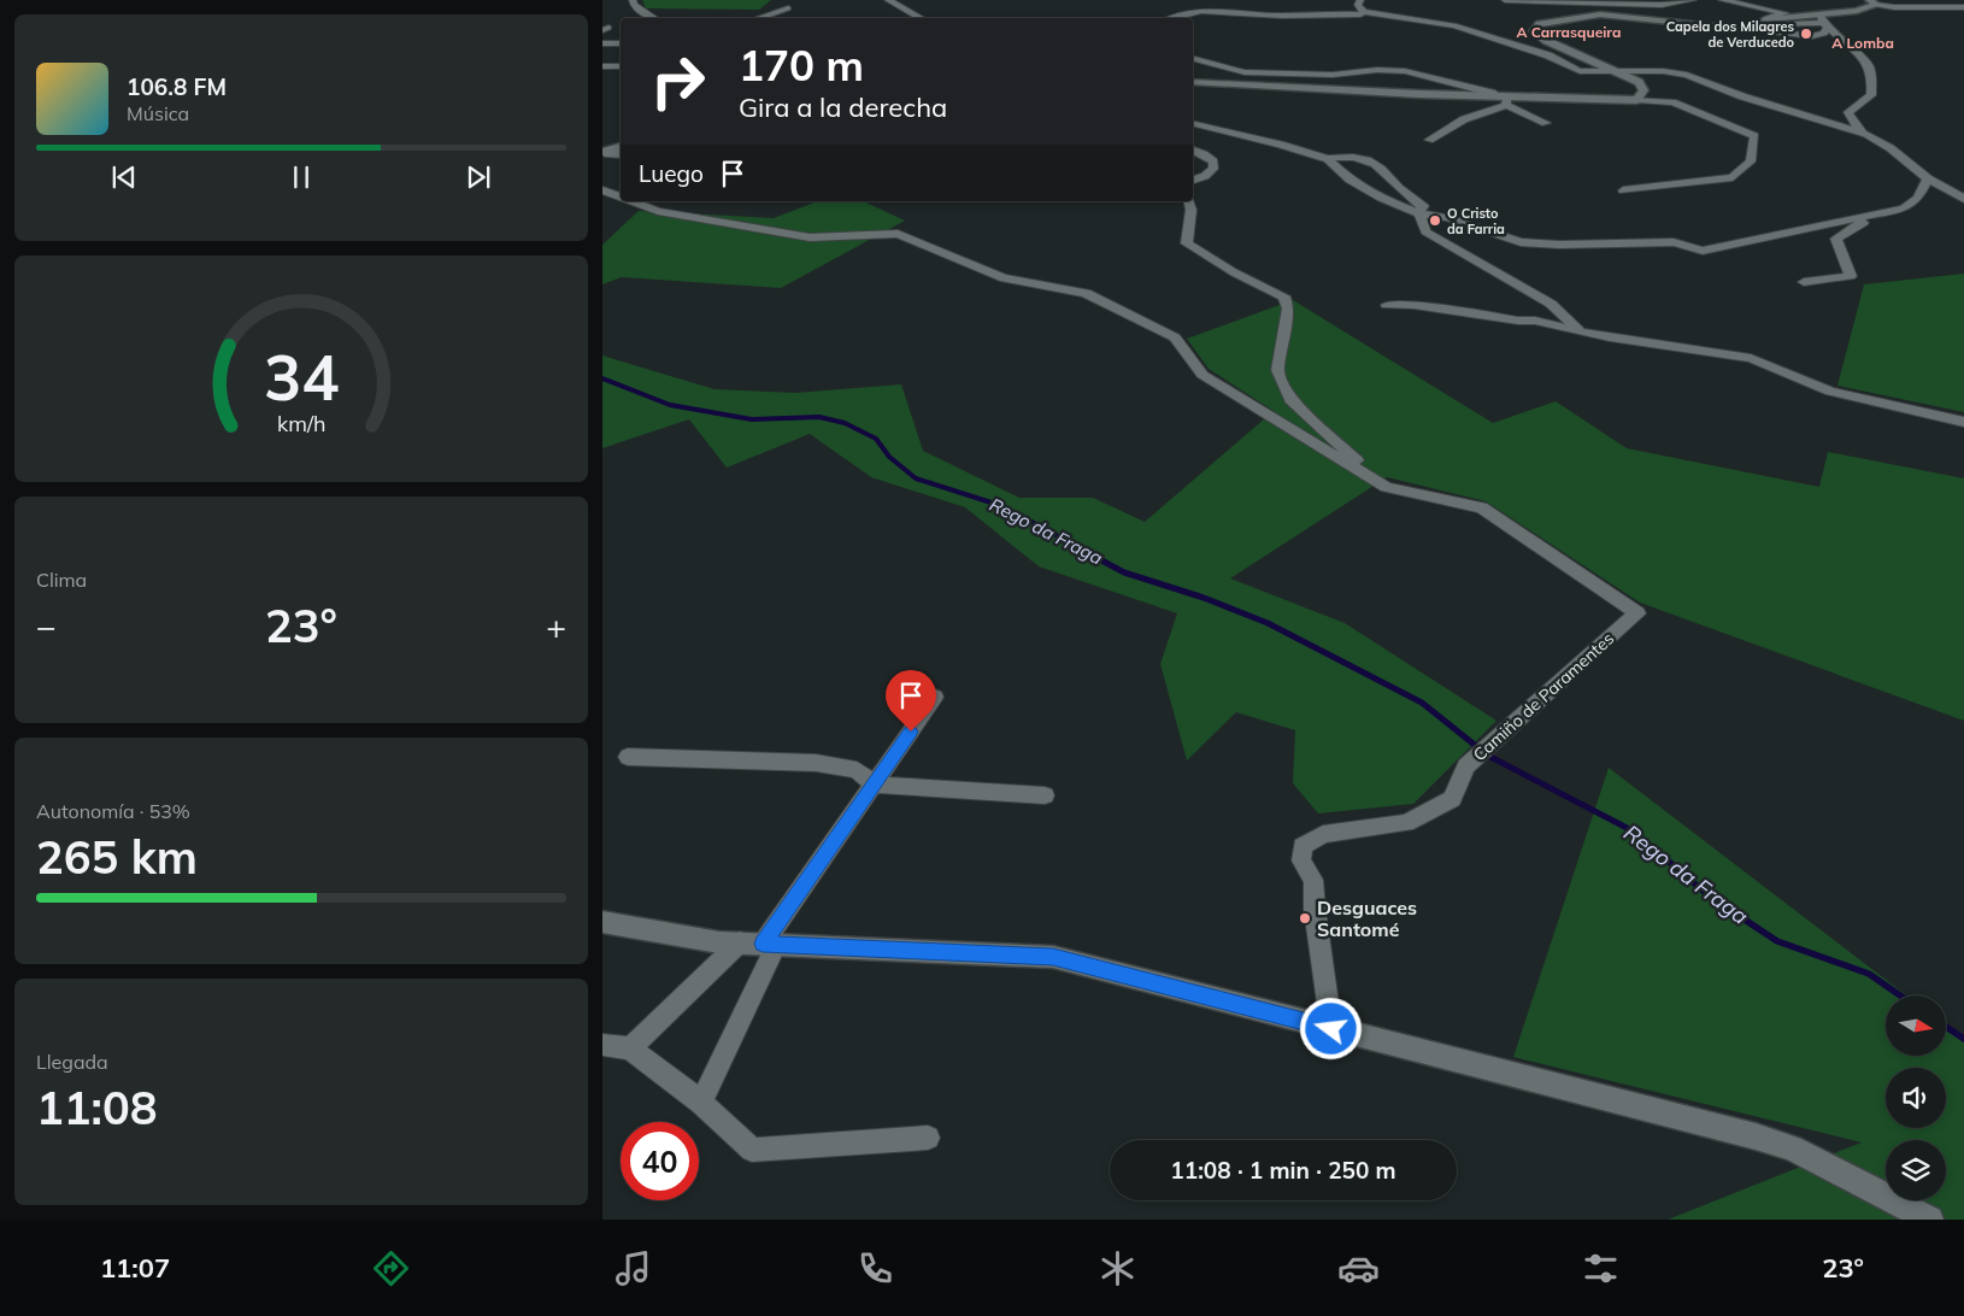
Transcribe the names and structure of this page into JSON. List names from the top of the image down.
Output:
{
  "streets": {
    "street": ["Camiño de Paramentes"]
  },
  "districts": ["A Carrasqueira", "A Lomba"],
  "water": ["Rego da Fraga"],
  "places": ["Capela dos Milagres de Verducedo", "O Cristo da Farria", "Desguaces Santomé"],
  "north": "right",
  "page": {
    "turn": ["170 m", "Gira a la derecha"],
    "song": ["106.8 FM", "Música"],
    "then": "Luego",
    "tile": [
      "Clima",
      ["Autonomía · 53%", "265 km"],
      ["Llegada", "11:08"]
    ],
    "heat": ["−", "23°", "+"],
    "limit": "40",
    "trip": "11:08 · 1 min · 250 m",
    "tabs": ["11:07", "23°"],
    "gauge": ["34", "km/h"]
  }
}
